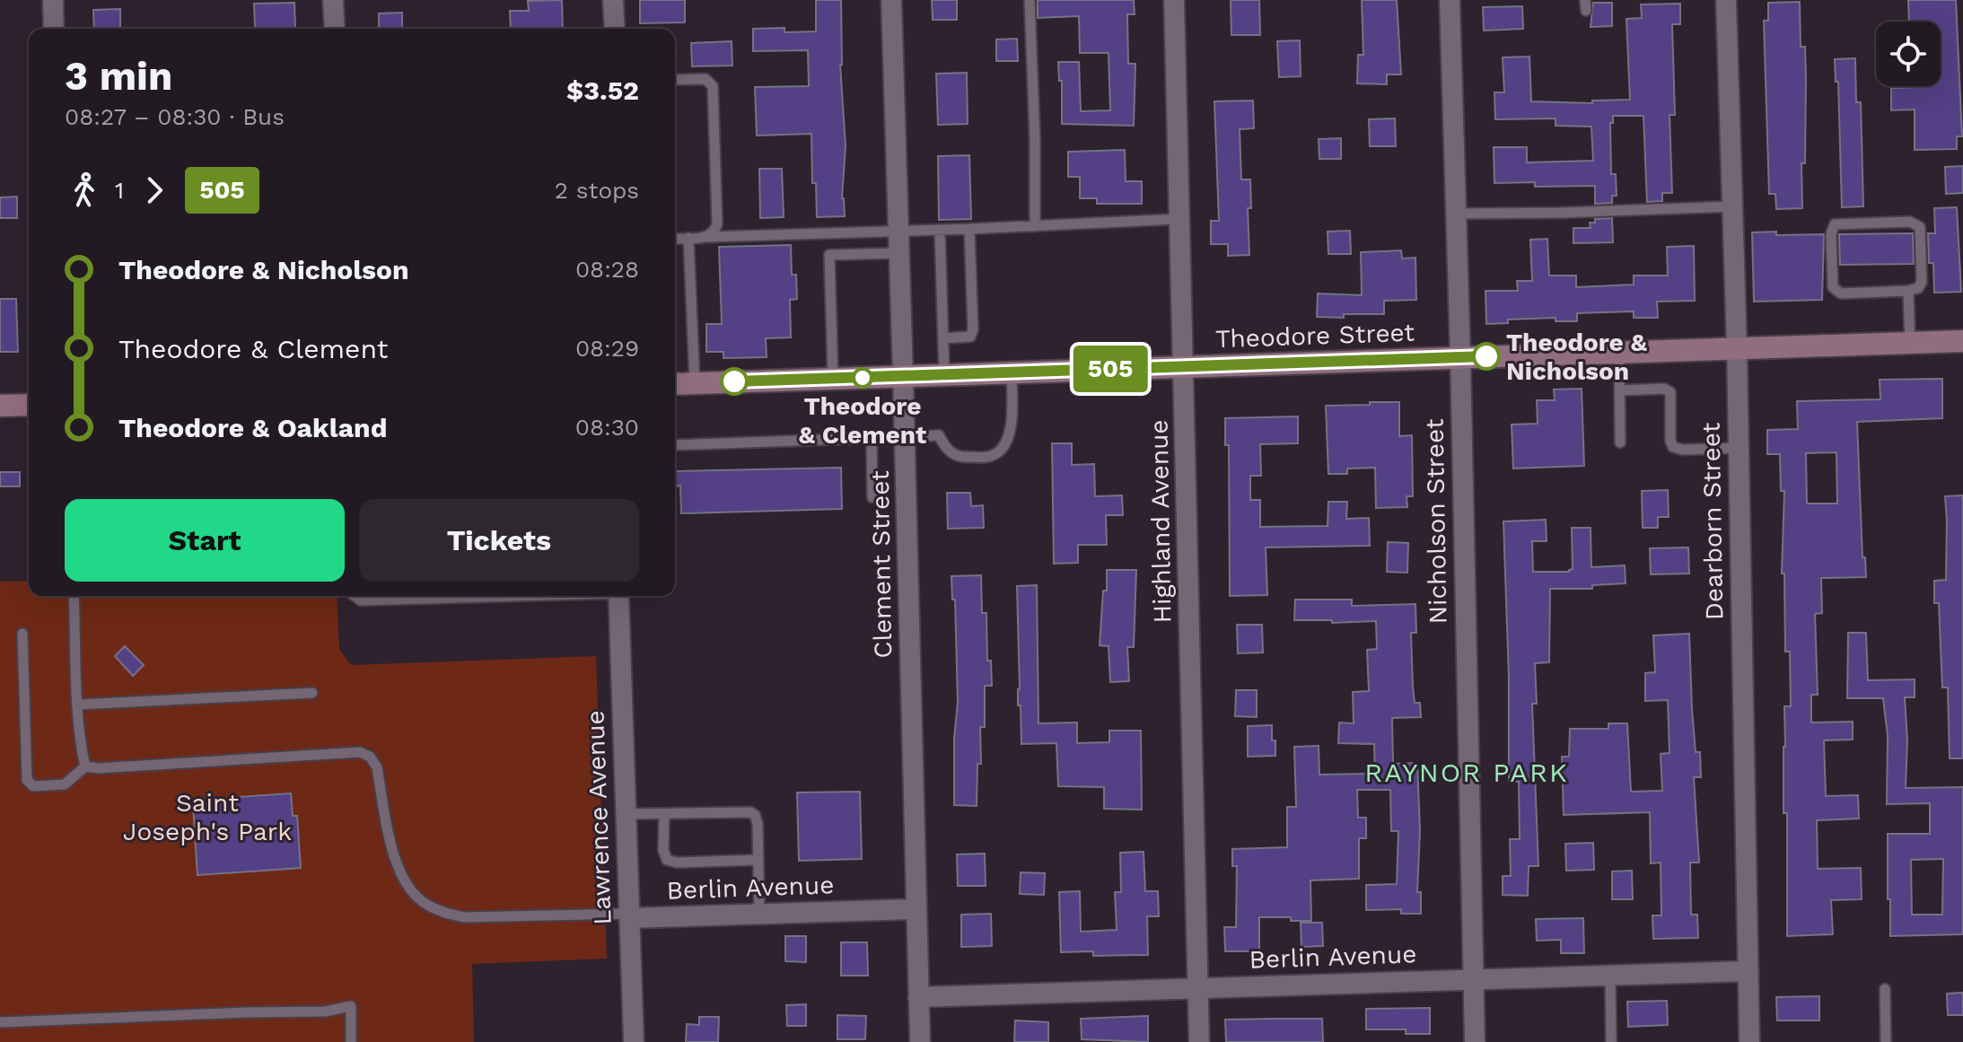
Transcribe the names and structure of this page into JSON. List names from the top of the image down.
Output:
{
  "streets": {
    "main road": ["Theodore Street"],
    "street": [
      "Highland Avenue",
      "Nicholson Street",
      "Dearborn Street",
      "Clement Street",
      "Lawrence Avenue",
      "Berlin Avenue"
    ]
  },
  "crossings": [
    ["Theodore Street", "Highland Avenue"],
    ["Theodore Street", "Nicholson Street"],
    ["Theodore Street", "Dearborn Street"],
    ["Theodore Street", "Clement Street"],
    ["Highland Avenue", "Berlin Avenue"],
    ["Nicholson Street", "Berlin Avenue"],
    ["Dearborn Street", "Berlin Avenue"],
    ["Clement Street", "Berlin Avenue"],
    ["Lawrence Avenue", "Berlin Avenue"]
  ],
  "districts": ["RAYNOR PARK"],
  "parks": ["Saint Joseph's Park"],
  "places": ["Theodore & Nicholson", "Theodore & Clement"],
  "lines": ["bus line 505"],
  "page": {
    "on_map": "505",
    "heading": ["3 min", "08:27 – 08:30 · Bus", "$3.52"],
    "legs": ["1", "505", "2 stops"],
    "list": [
      {
        "name": "Theodore & Nicholson",
        "value": "08:28"
      },
      {
        "name": "Theodore & Clement",
        "value": "08:29"
      },
      {
        "name": "Theodore & Oakland",
        "value": "08:30"
      }
    ],
    "buttons": ["Start", "Tickets"]
  }
}
